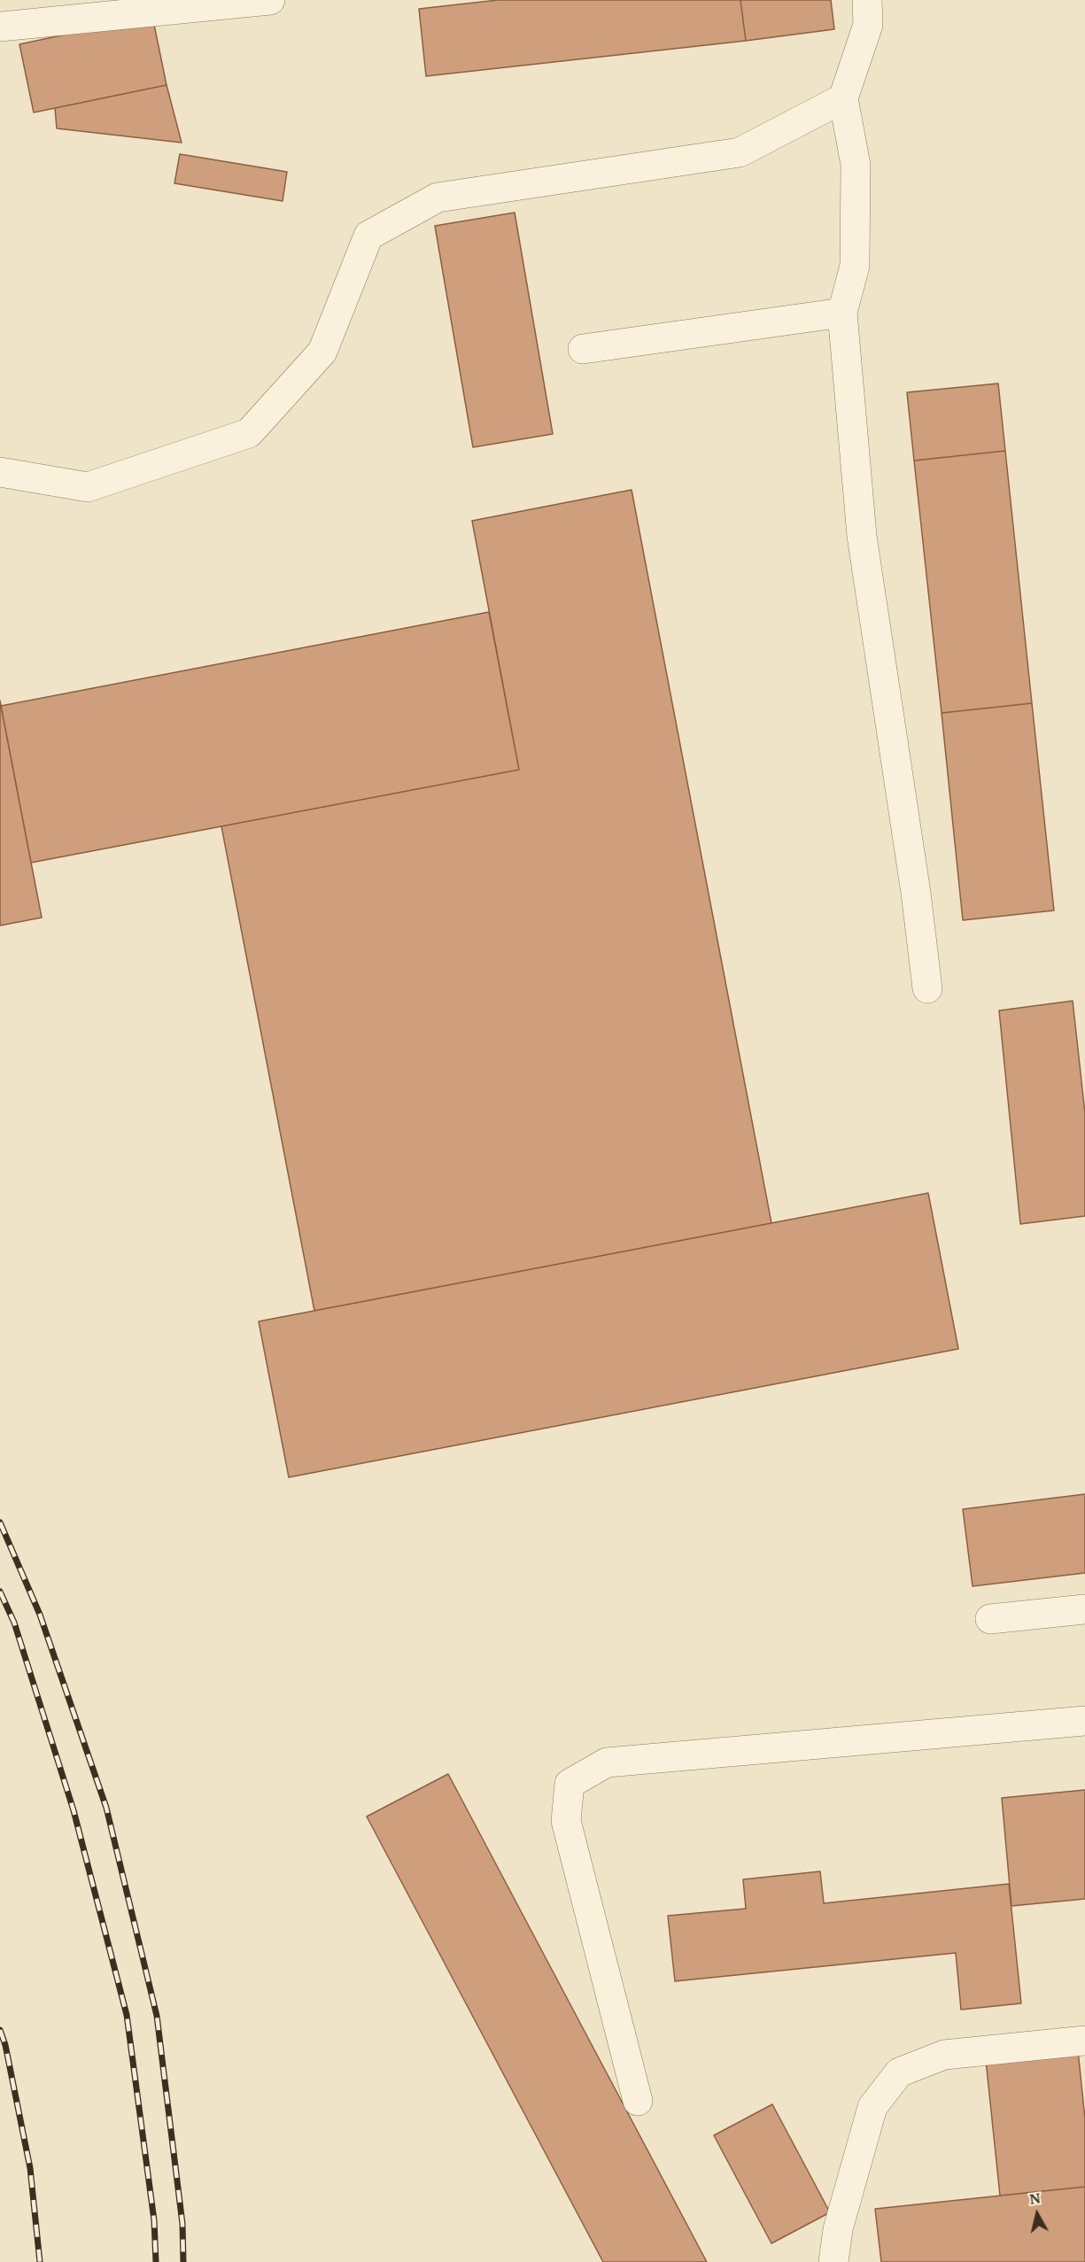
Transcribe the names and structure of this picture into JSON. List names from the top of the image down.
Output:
{
  "north": "top"
}
